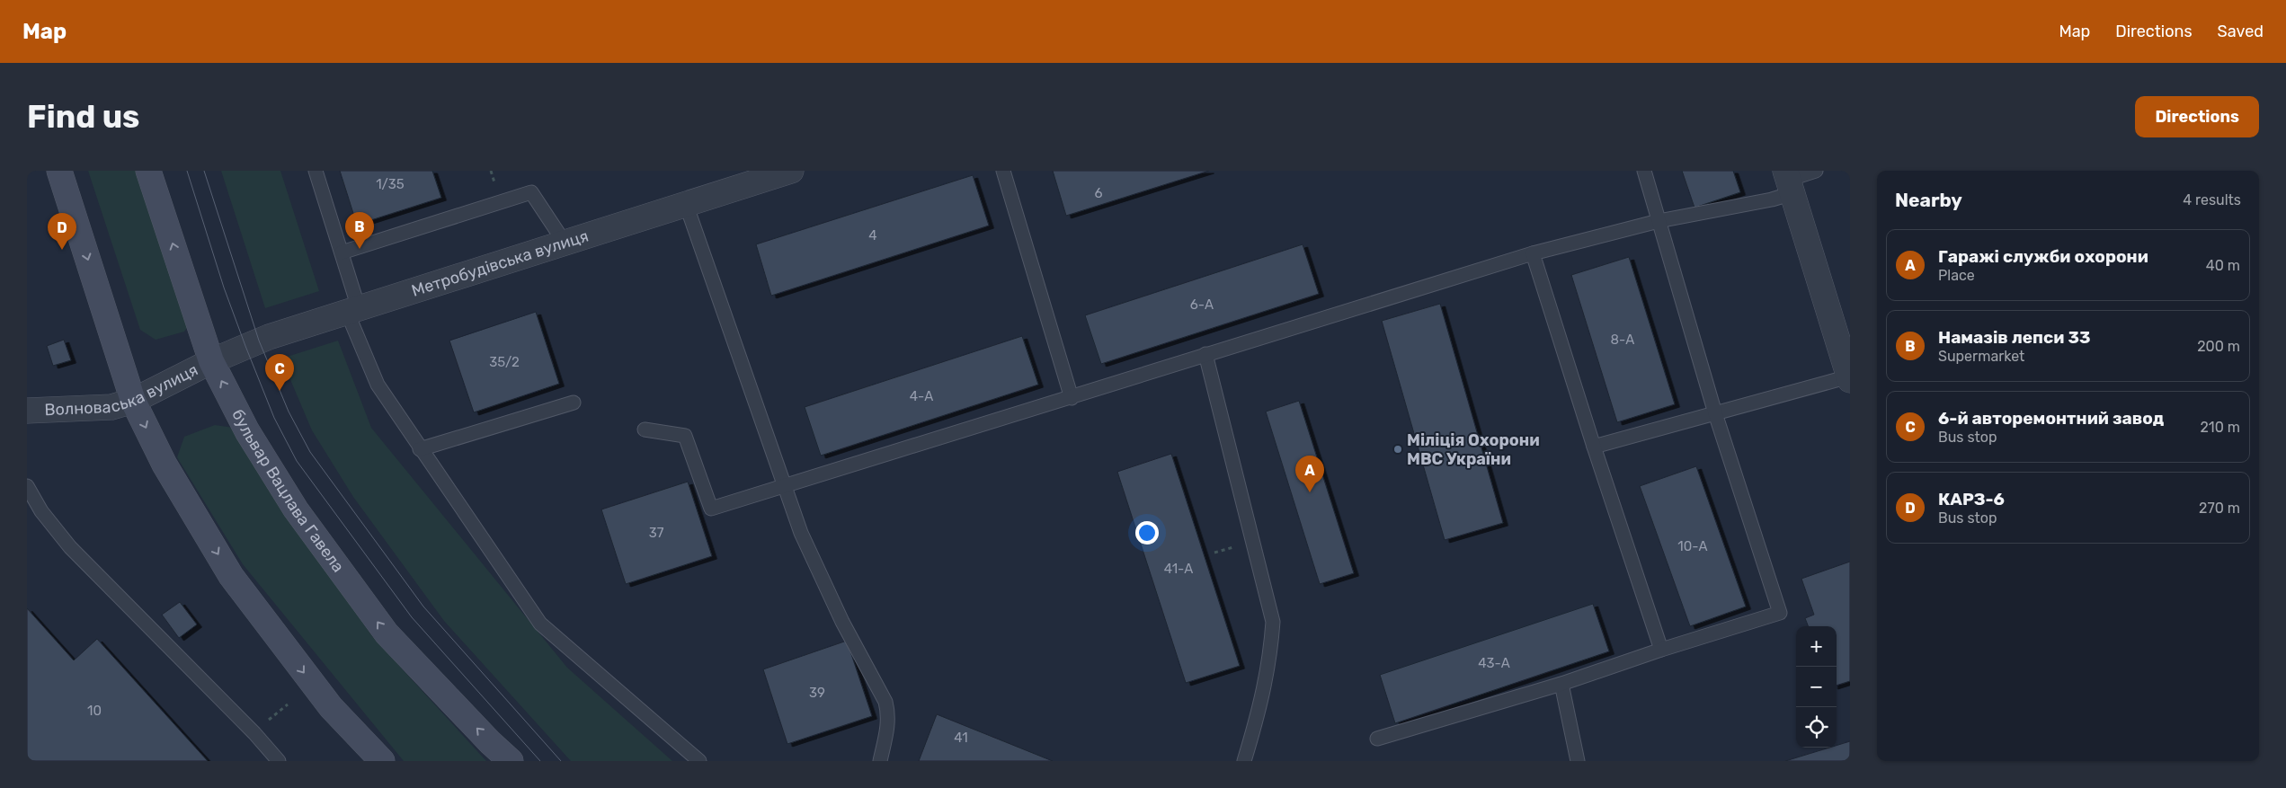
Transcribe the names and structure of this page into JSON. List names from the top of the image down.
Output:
{
  "streets": {
    "main road": ["бульвар Вацлава Гавела"],
    "street": ["Метробудівська вулиця", "Волноваська вулиця"]
  },
  "crossings": [
    ["Метробудівська вулиця", "Волноваська вулиця"],
    ["Метробудівська вулиця", "бульвар Вацлава Гавела"],
    ["Волноваська вулиця", "бульвар Вацлава Гавела"]
  ],
  "places": ["Міліція Охорони МВС України"],
  "house_numbers": [
    "1/35",
    "6",
    "4",
    "6-А",
    "8-А",
    "35/2",
    "4-А",
    "37",
    "10-А",
    "41-А",
    "43-А",
    "39",
    "10",
    "41"
  ],
  "page": {
    "header": "Map",
    "nav": ["Map", "Directions", "Saved"],
    "buttons": "Directions",
    "title": "Find us",
    "heading": ["Nearby", "4 results"],
    "pins": [
      "B",
      "D",
      "C",
      "A"
    ],
    "list": [
      {
        "mark": "A",
        "name": "Гаражі служби охорони",
        "note": "Place",
        "value": "40 m"
      },
      {
        "mark": "B",
        "name": "Намазів лепси 33",
        "note": "Supermarket",
        "value": "200 m"
      },
      {
        "mark": "C",
        "name": "6-й авторемонтний завод",
        "note": "Bus stop",
        "value": "210 m"
      },
      {
        "mark": "D",
        "name": "КАРЗ-6",
        "note": "Bus stop",
        "value": "270 m"
      }
    ],
    "map_buttons": ["+", "−"]
  }
}
